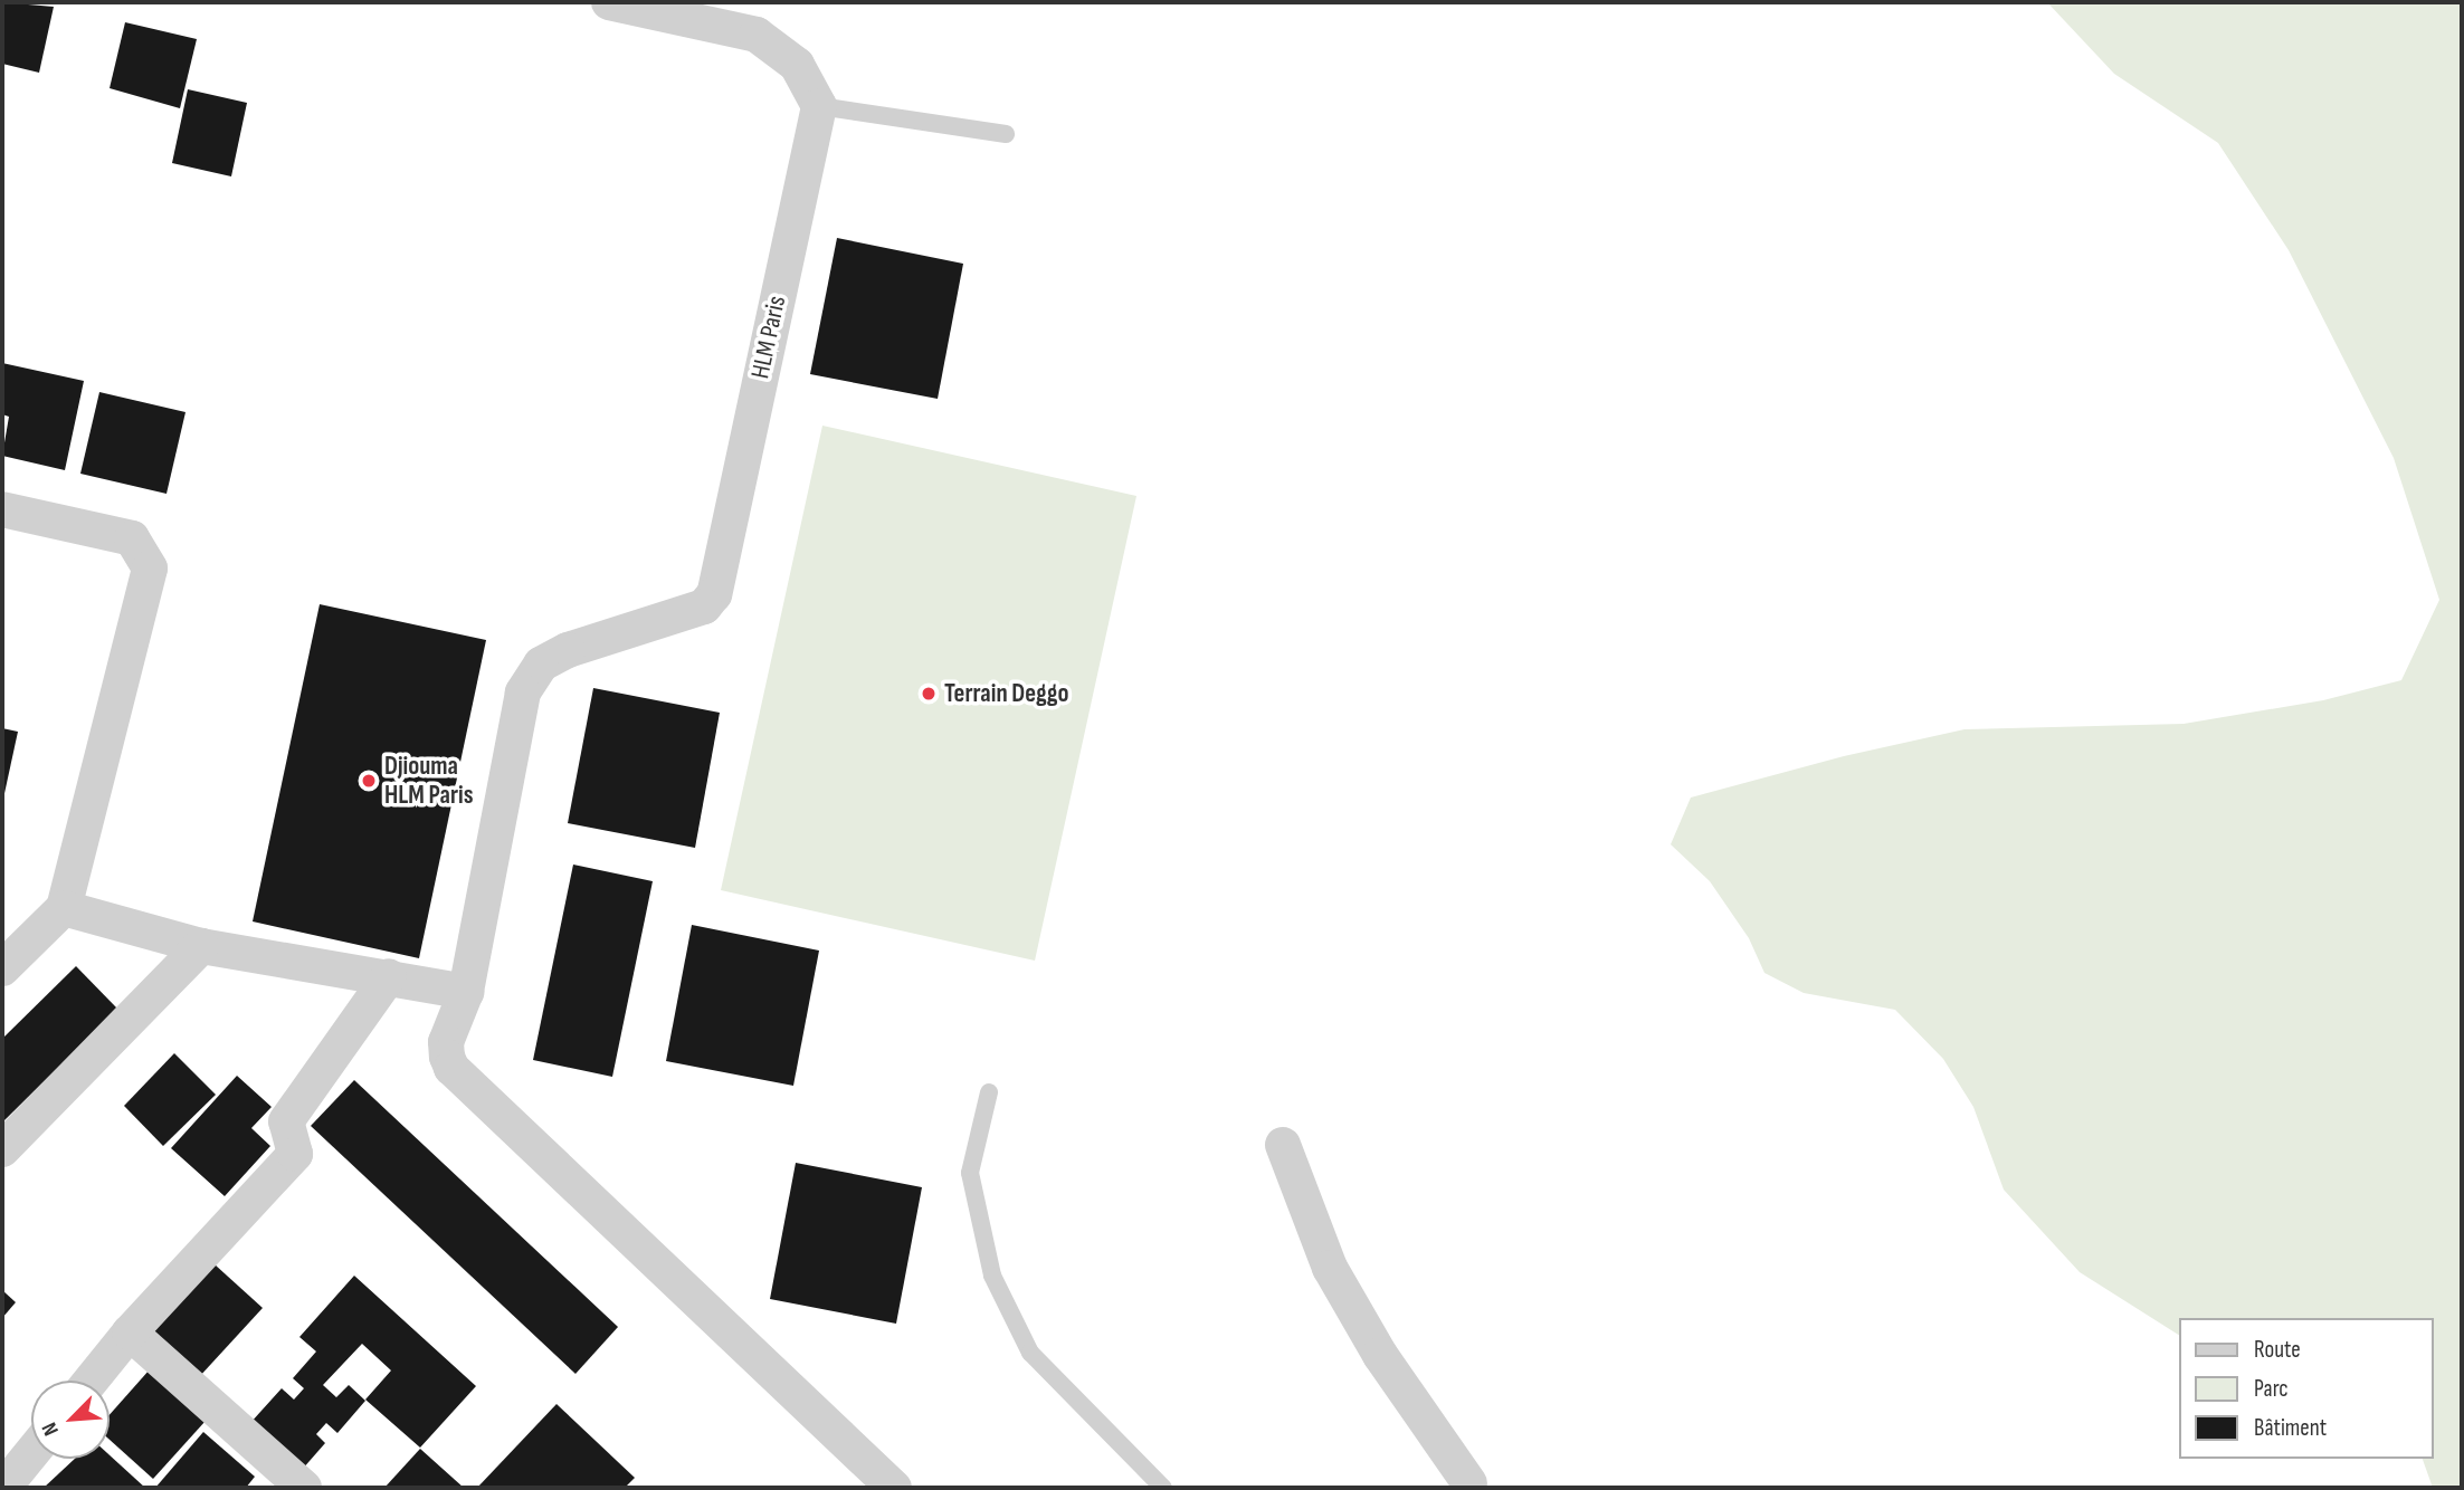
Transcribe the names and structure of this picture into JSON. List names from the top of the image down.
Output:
{
  "streets": {
    "street": ["HLM Paris"]
  },
  "places": ["Terrain Deggo", "Djiouma HLM Paris"],
  "legend": ["Route", "Parc", "Bâtiment"],
  "north": "bottom left"
}
